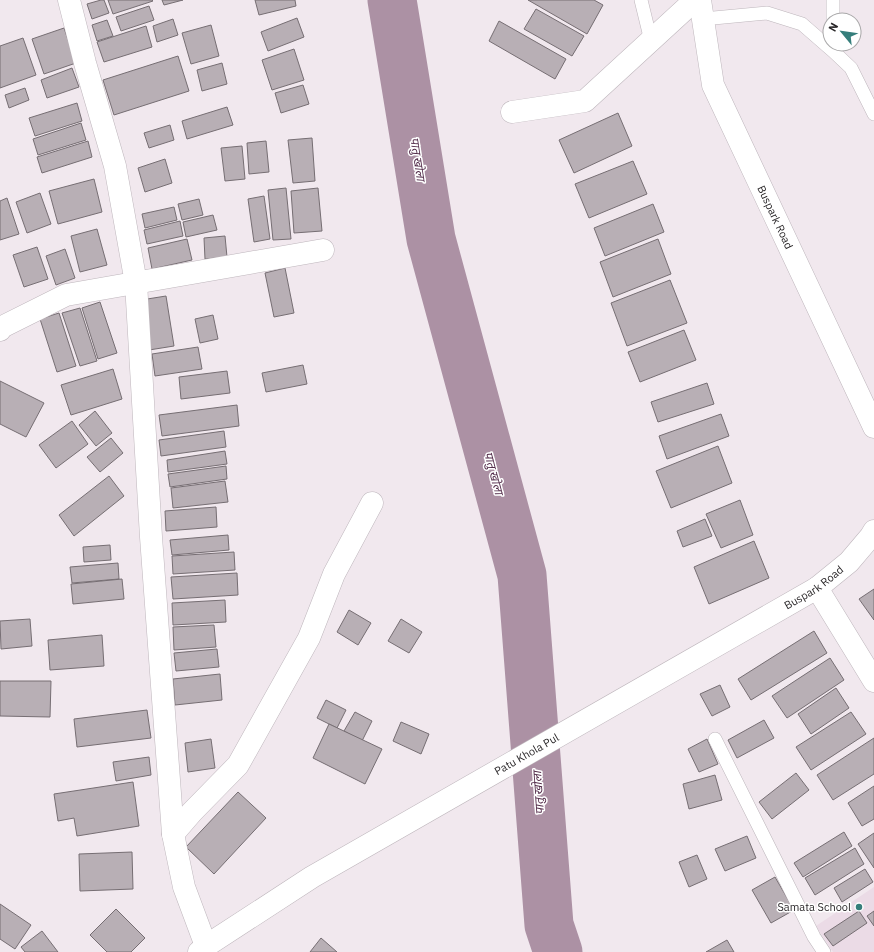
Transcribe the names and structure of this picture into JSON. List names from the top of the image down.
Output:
{
  "streets": {
    "street": ["Buspark Road", "Patu Khola Pul"]
  },
  "crossings": [
    ["Buspark Road", "Patu Khola Pul"]
  ],
  "water": ["पातु खोला"],
  "places": ["Samata School"],
  "north": "top left"
}
